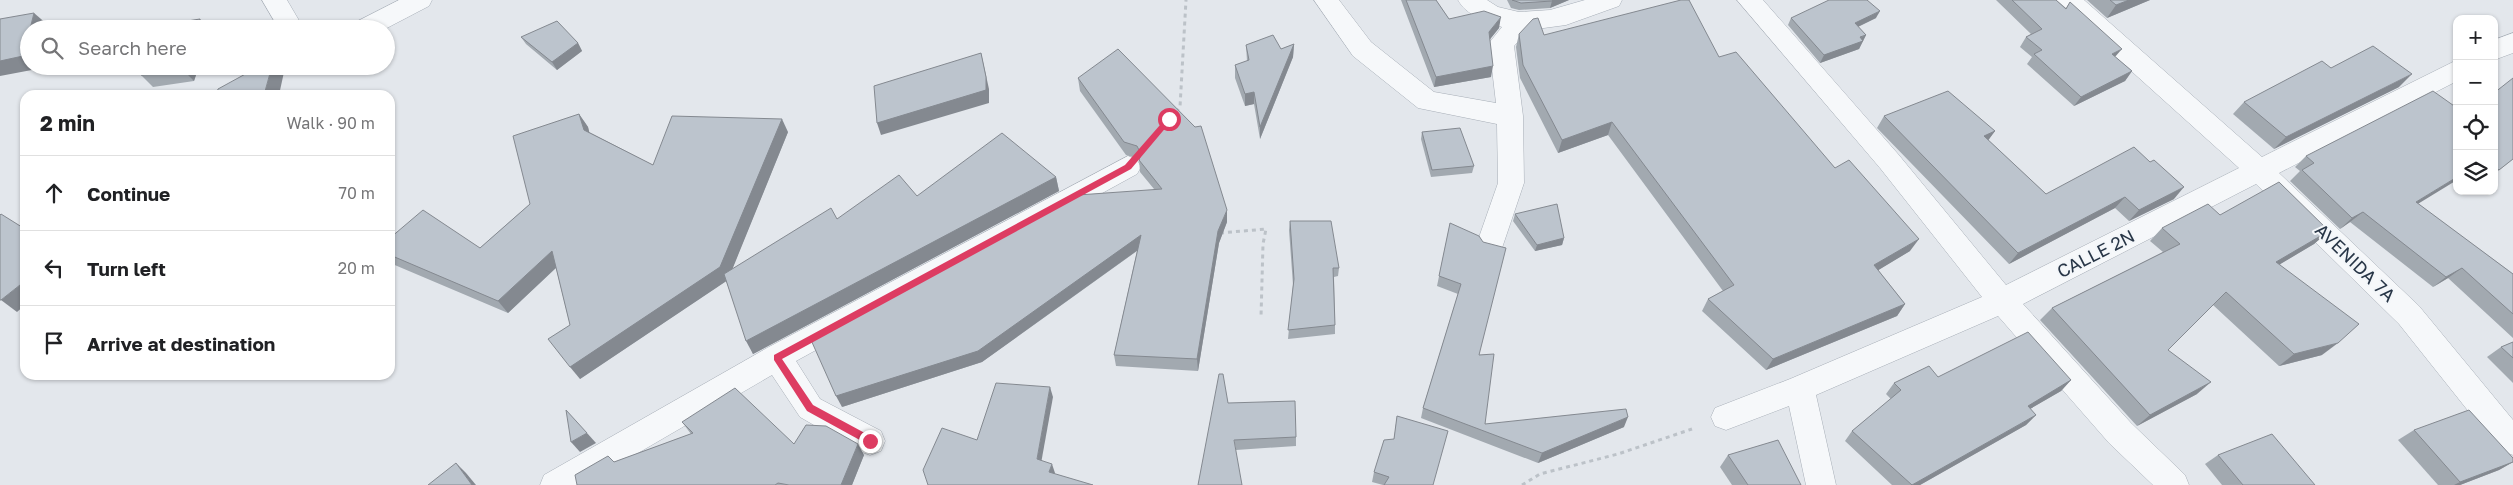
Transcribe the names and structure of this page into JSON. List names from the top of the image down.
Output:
{
  "streets": {
    "street": ["CALLE 2N", "AVENIDA 7A"]
  },
  "crossings": [
    ["CALLE 2N", "AVENIDA 7A"]
  ],
  "page": {
    "map_buttons": ["+", "−"],
    "search": "Search here",
    "heading": ["2 min", "Walk · 90 m"],
    "list": [
      ["Continue", "70 m"],
      ["Turn left", "20 m"],
      "Arrive at destination"
    ]
  }
}
